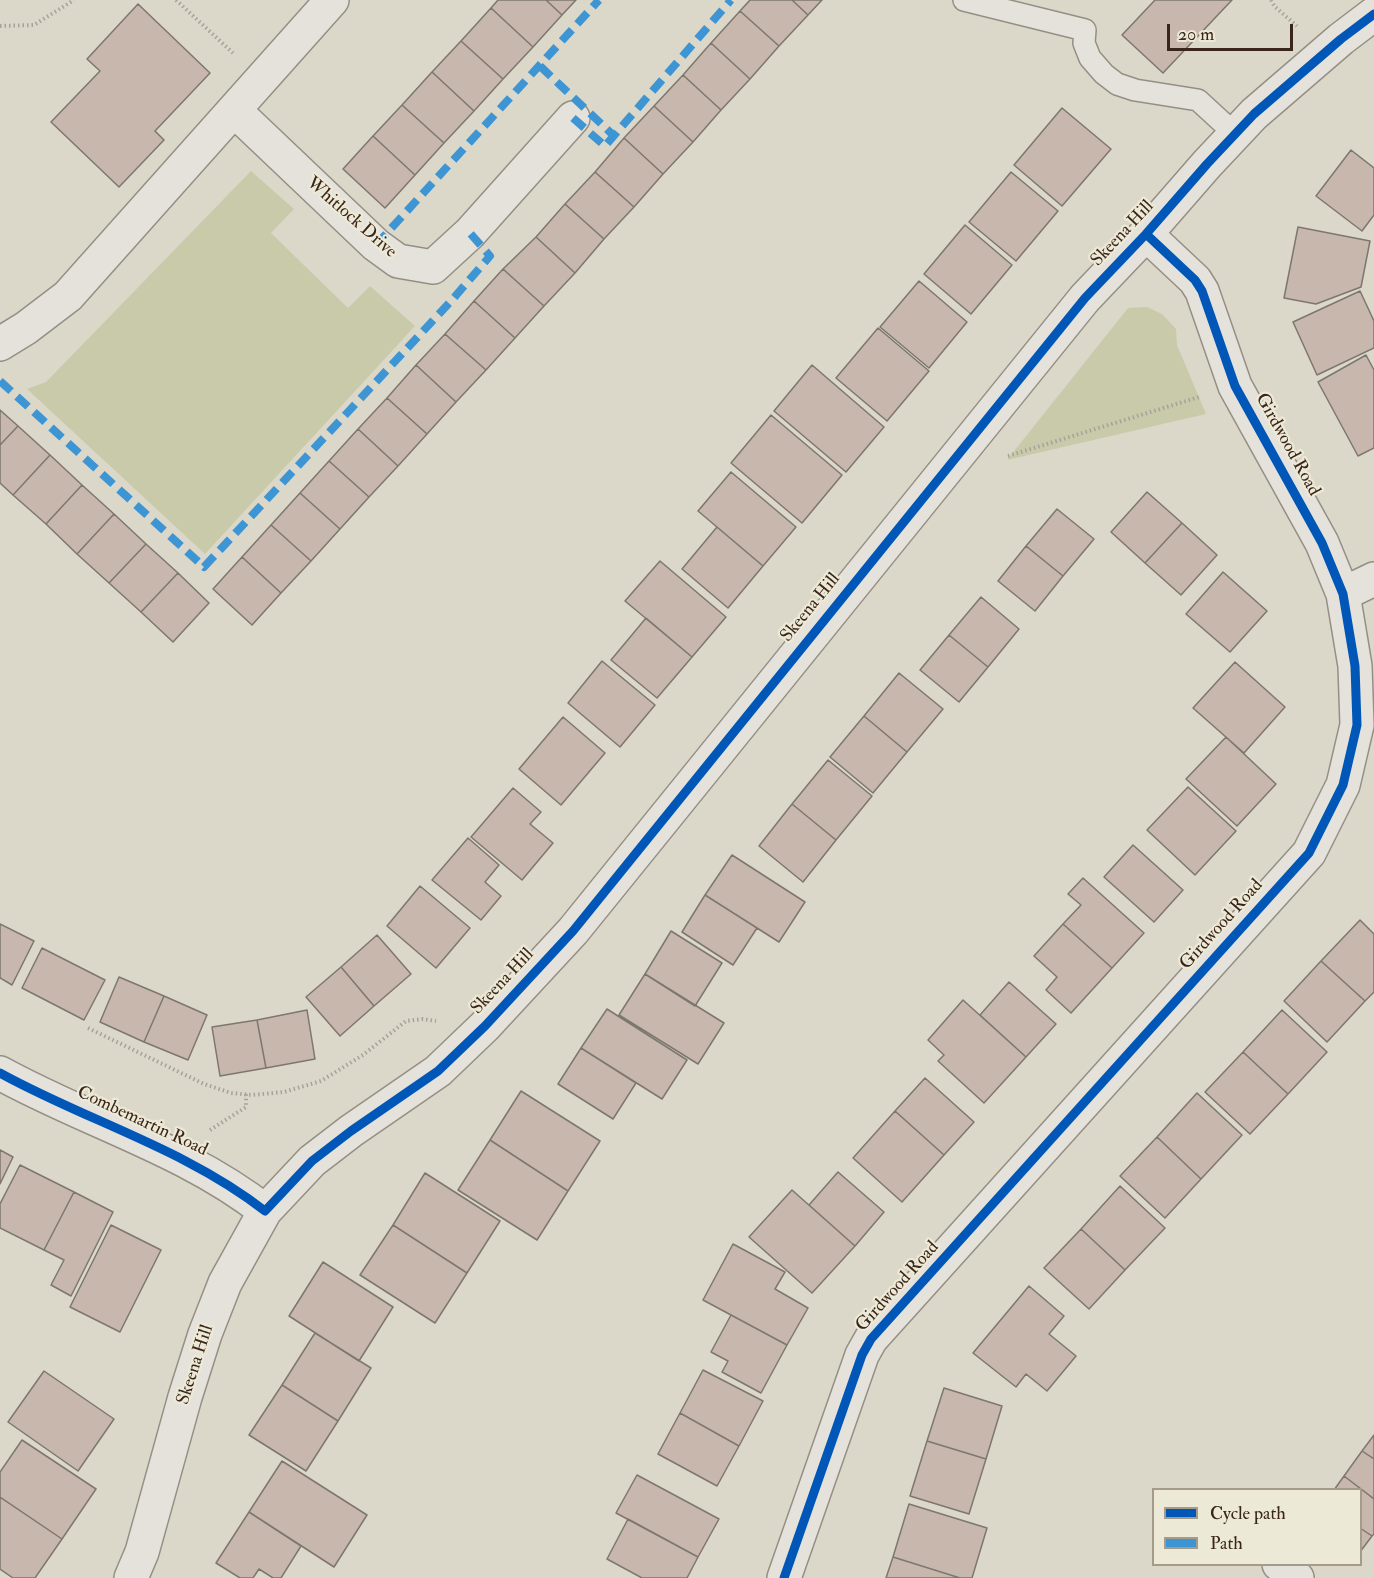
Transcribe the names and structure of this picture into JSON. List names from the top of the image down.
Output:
{
  "streets": {
    "street": [
      "Whitlock Drive",
      "Skeena Hill",
      "Girdwood Road",
      "Combemartin Road"
    ]
  },
  "crossings": [
    ["Skeena Hill", "Girdwood Road"],
    ["Skeena Hill", "Combemartin Road"]
  ],
  "legend": ["Cycle path", "Path"],
  "scale_bar": "20 m"
}
